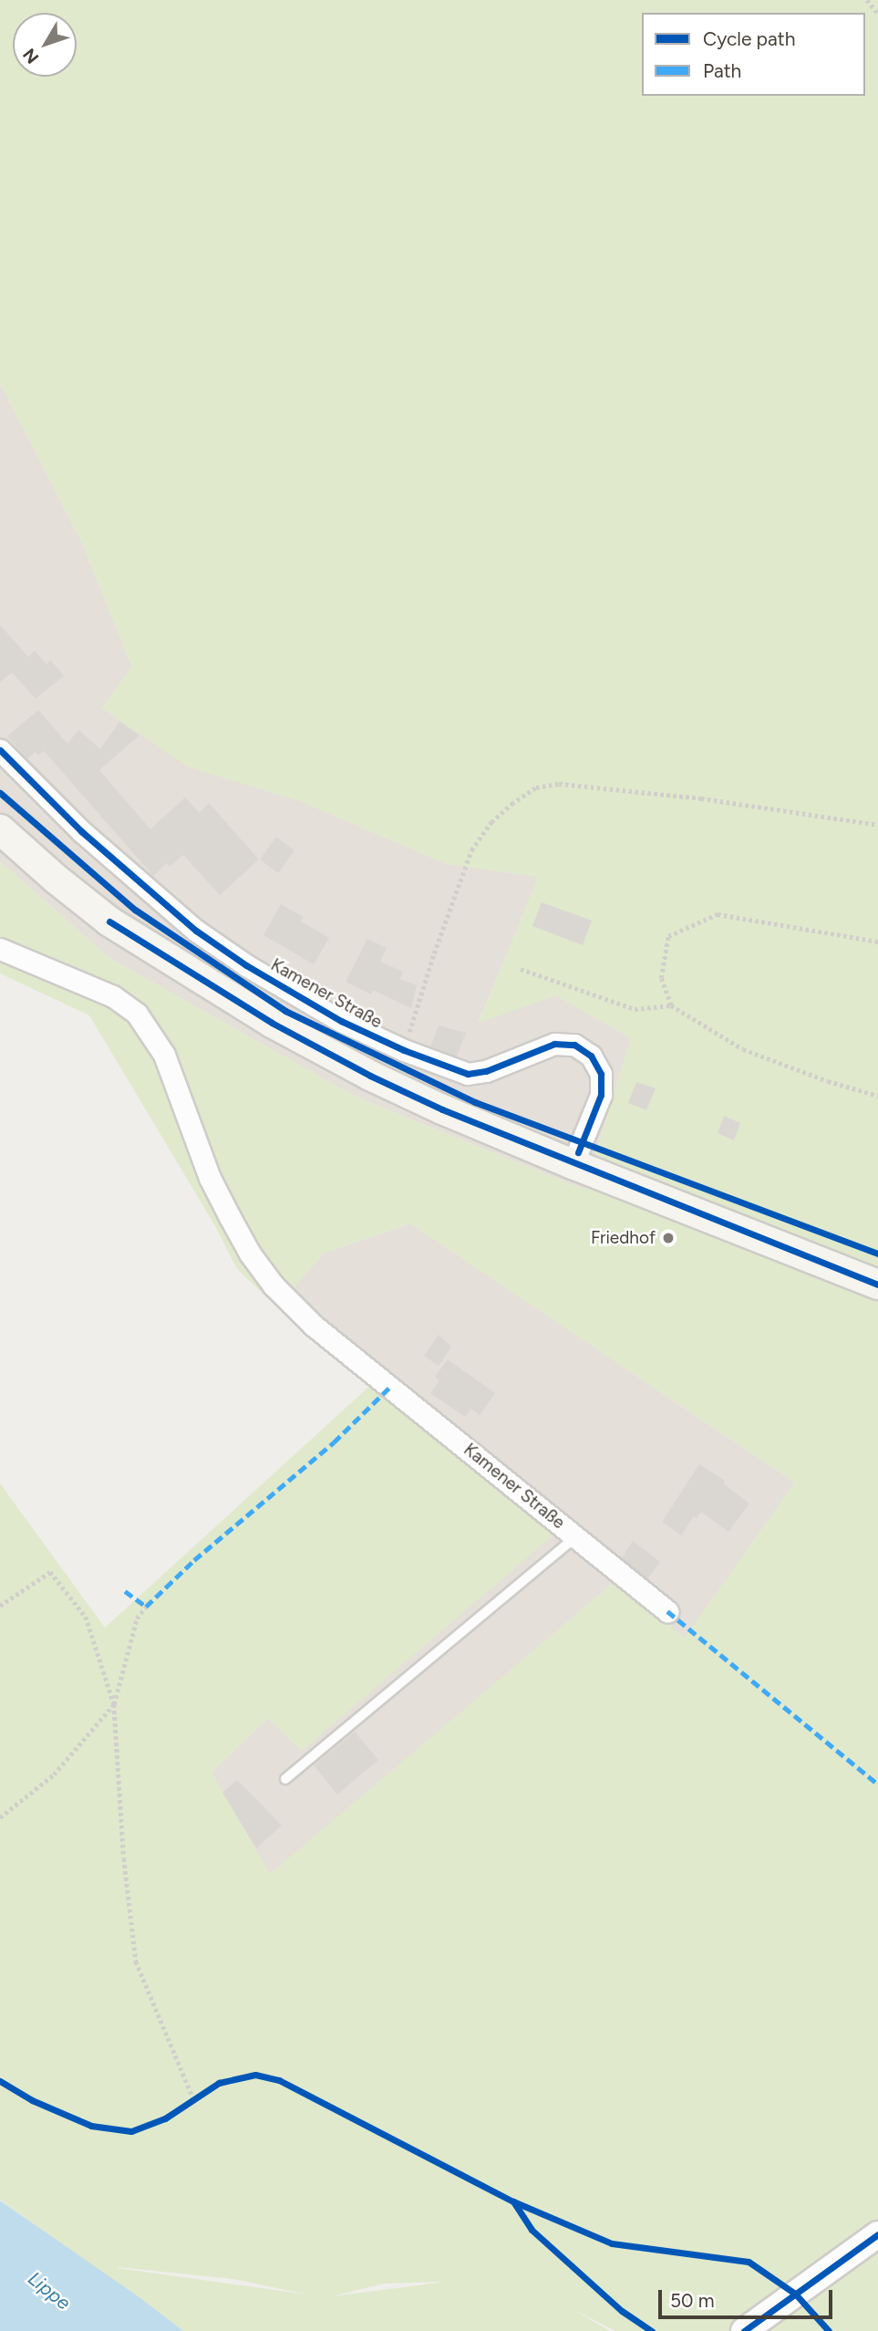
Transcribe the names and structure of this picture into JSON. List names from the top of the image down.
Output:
{
  "streets": {
    "street": ["Kamener Straße"]
  },
  "water": ["Lippe"],
  "places": ["Friedhof"],
  "legend": ["Cycle path", "Path"],
  "scale_bar": "50 m",
  "north": "bottom left"
}
